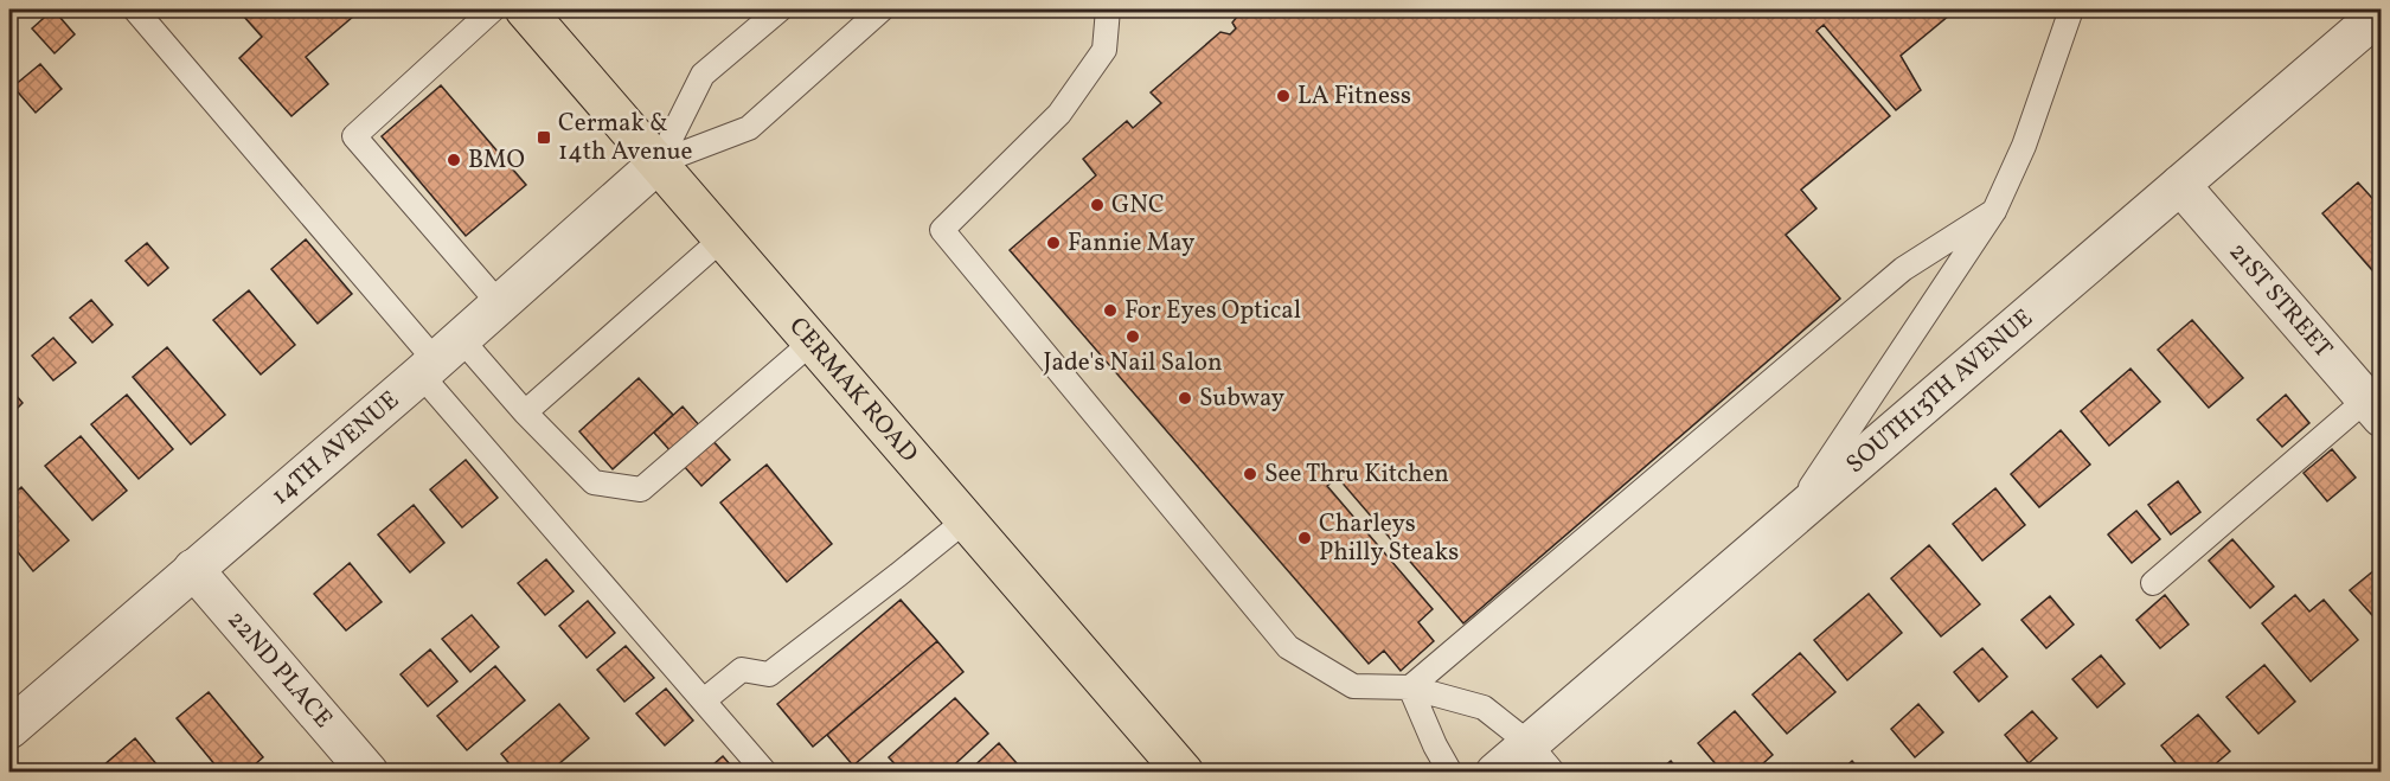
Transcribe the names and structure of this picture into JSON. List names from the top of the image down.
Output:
{
  "streets": {
    "main road": ["CERMAK ROAD"],
    "street": [
      "21ST STREET",
      "SOUTH13TH AVENUE",
      "14TH AVENUE",
      "22ND PLACE"
    ]
  },
  "crossings": [
    ["21ST STREET", "SOUTH13TH AVENUE"],
    ["CERMAK ROAD", "14TH AVENUE"],
    ["14TH AVENUE", "22ND PLACE"]
  ],
  "places": {
    "other": [
      "LA Fitness",
      "BMO",
      "GNC",
      "Fannie May",
      "For Eyes Optical",
      "Jade's Nail Salon",
      "Subway",
      "See Thru Kitchen",
      "Charleys Philly Steaks"
    ],
    "transit": ["Cermak & 14th Avenue"]
  }
}
